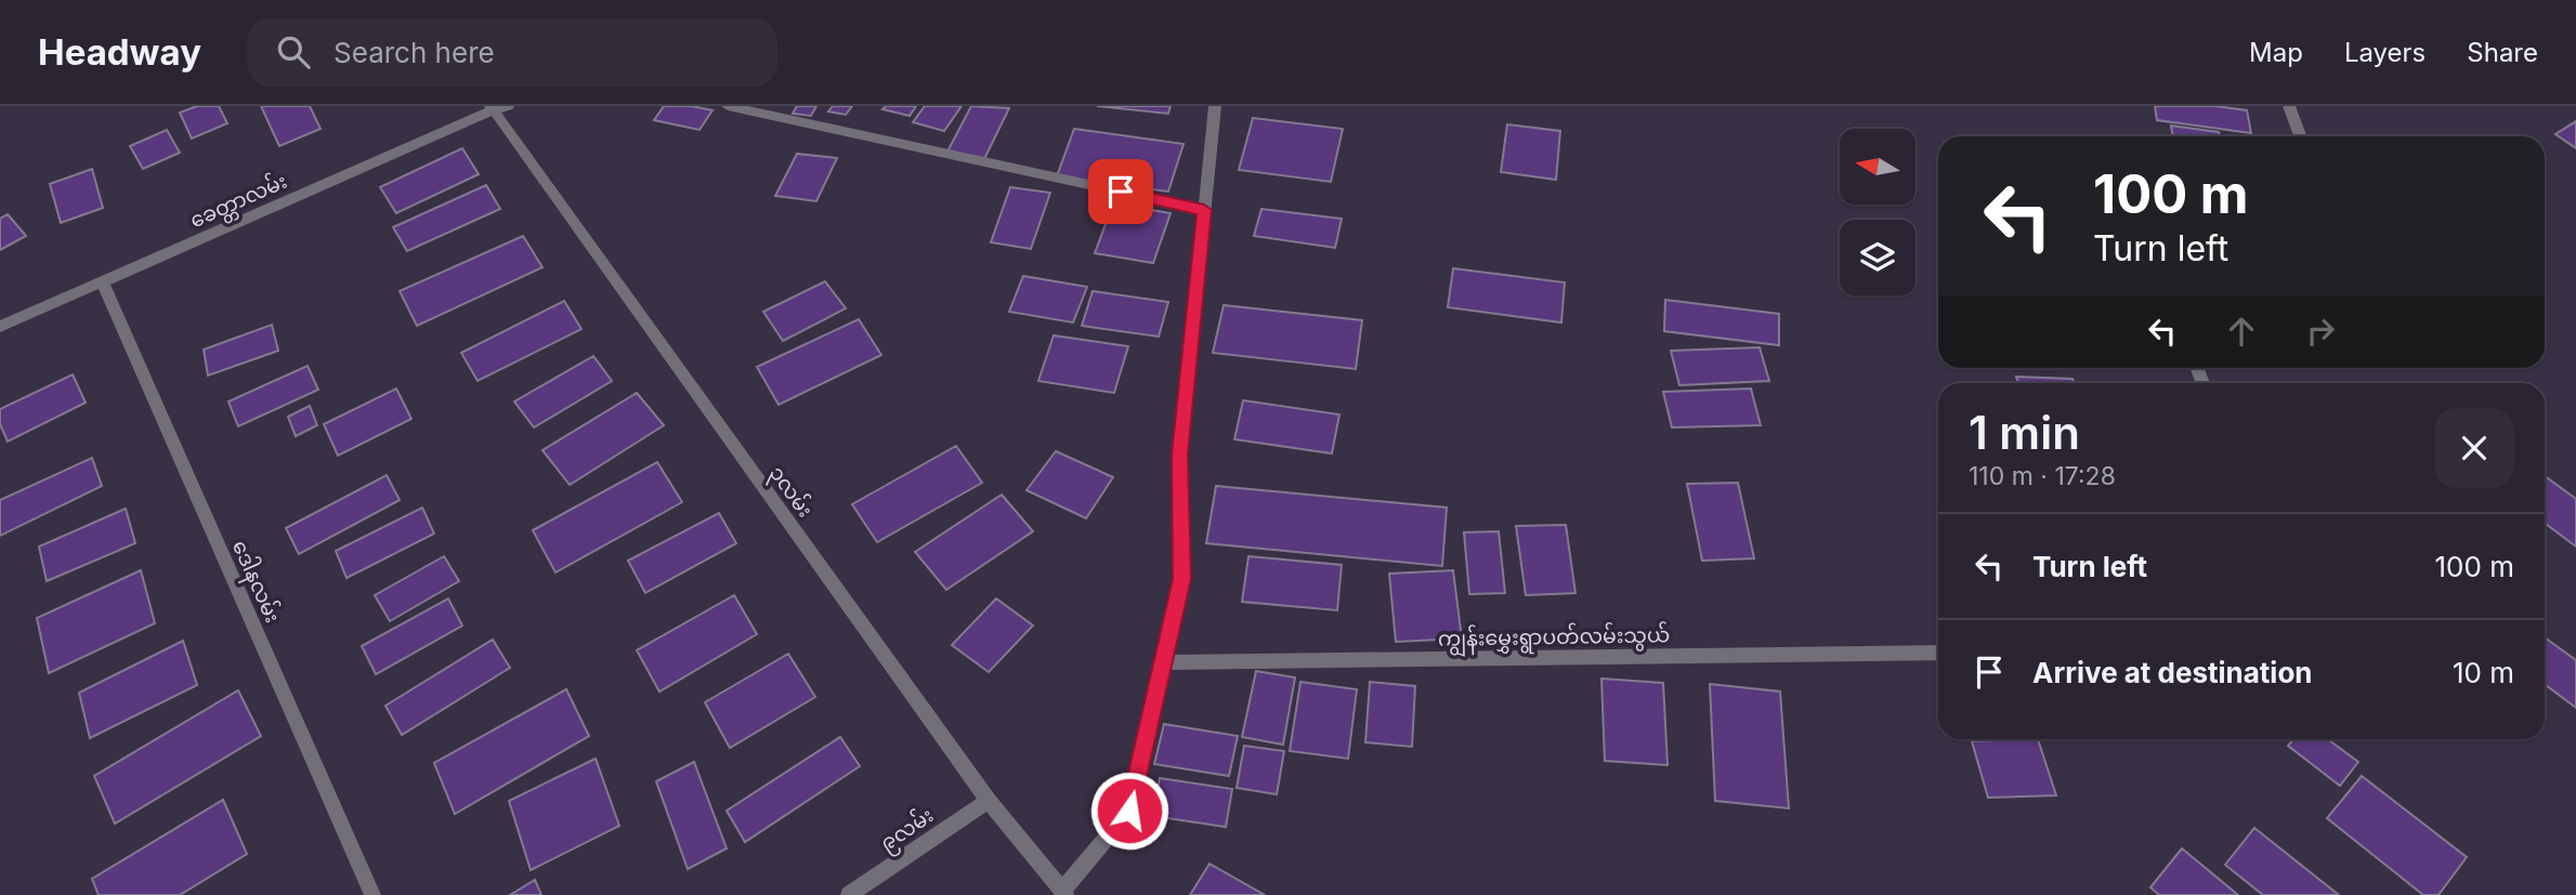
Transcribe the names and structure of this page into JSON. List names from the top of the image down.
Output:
{
  "streets": {
    "street": [
      "ခေတ္တာလမ်း",
      "၃လမ်း",
      "ဒေါနလမ်း",
      "ကျွန်းမွှေးရွာပတ်လမ်းသွယ်",
      "၉လမ်း"
    ]
  },
  "crossings": [
    ["ခေတ္တာလမ်း", "၃လမ်း"],
    ["ခေတ္တာလမ်း", "ဒေါနလမ်း"],
    ["၃လမ်း", "၉လမ်း"]
  ],
  "north": "left",
  "page": {
    "header": "Headway",
    "search": "Search here",
    "nav": ["Map", "Layers", "Share"],
    "turn": ["100 m", "Turn left"],
    "heading": ["1 min", "110 m · 17:28"],
    "list": [
      {
        "name": "Turn left",
        "value": "100 m"
      },
      {
        "name": "Arrive at destination",
        "value": "10 m"
      }
    ]
  }
}
